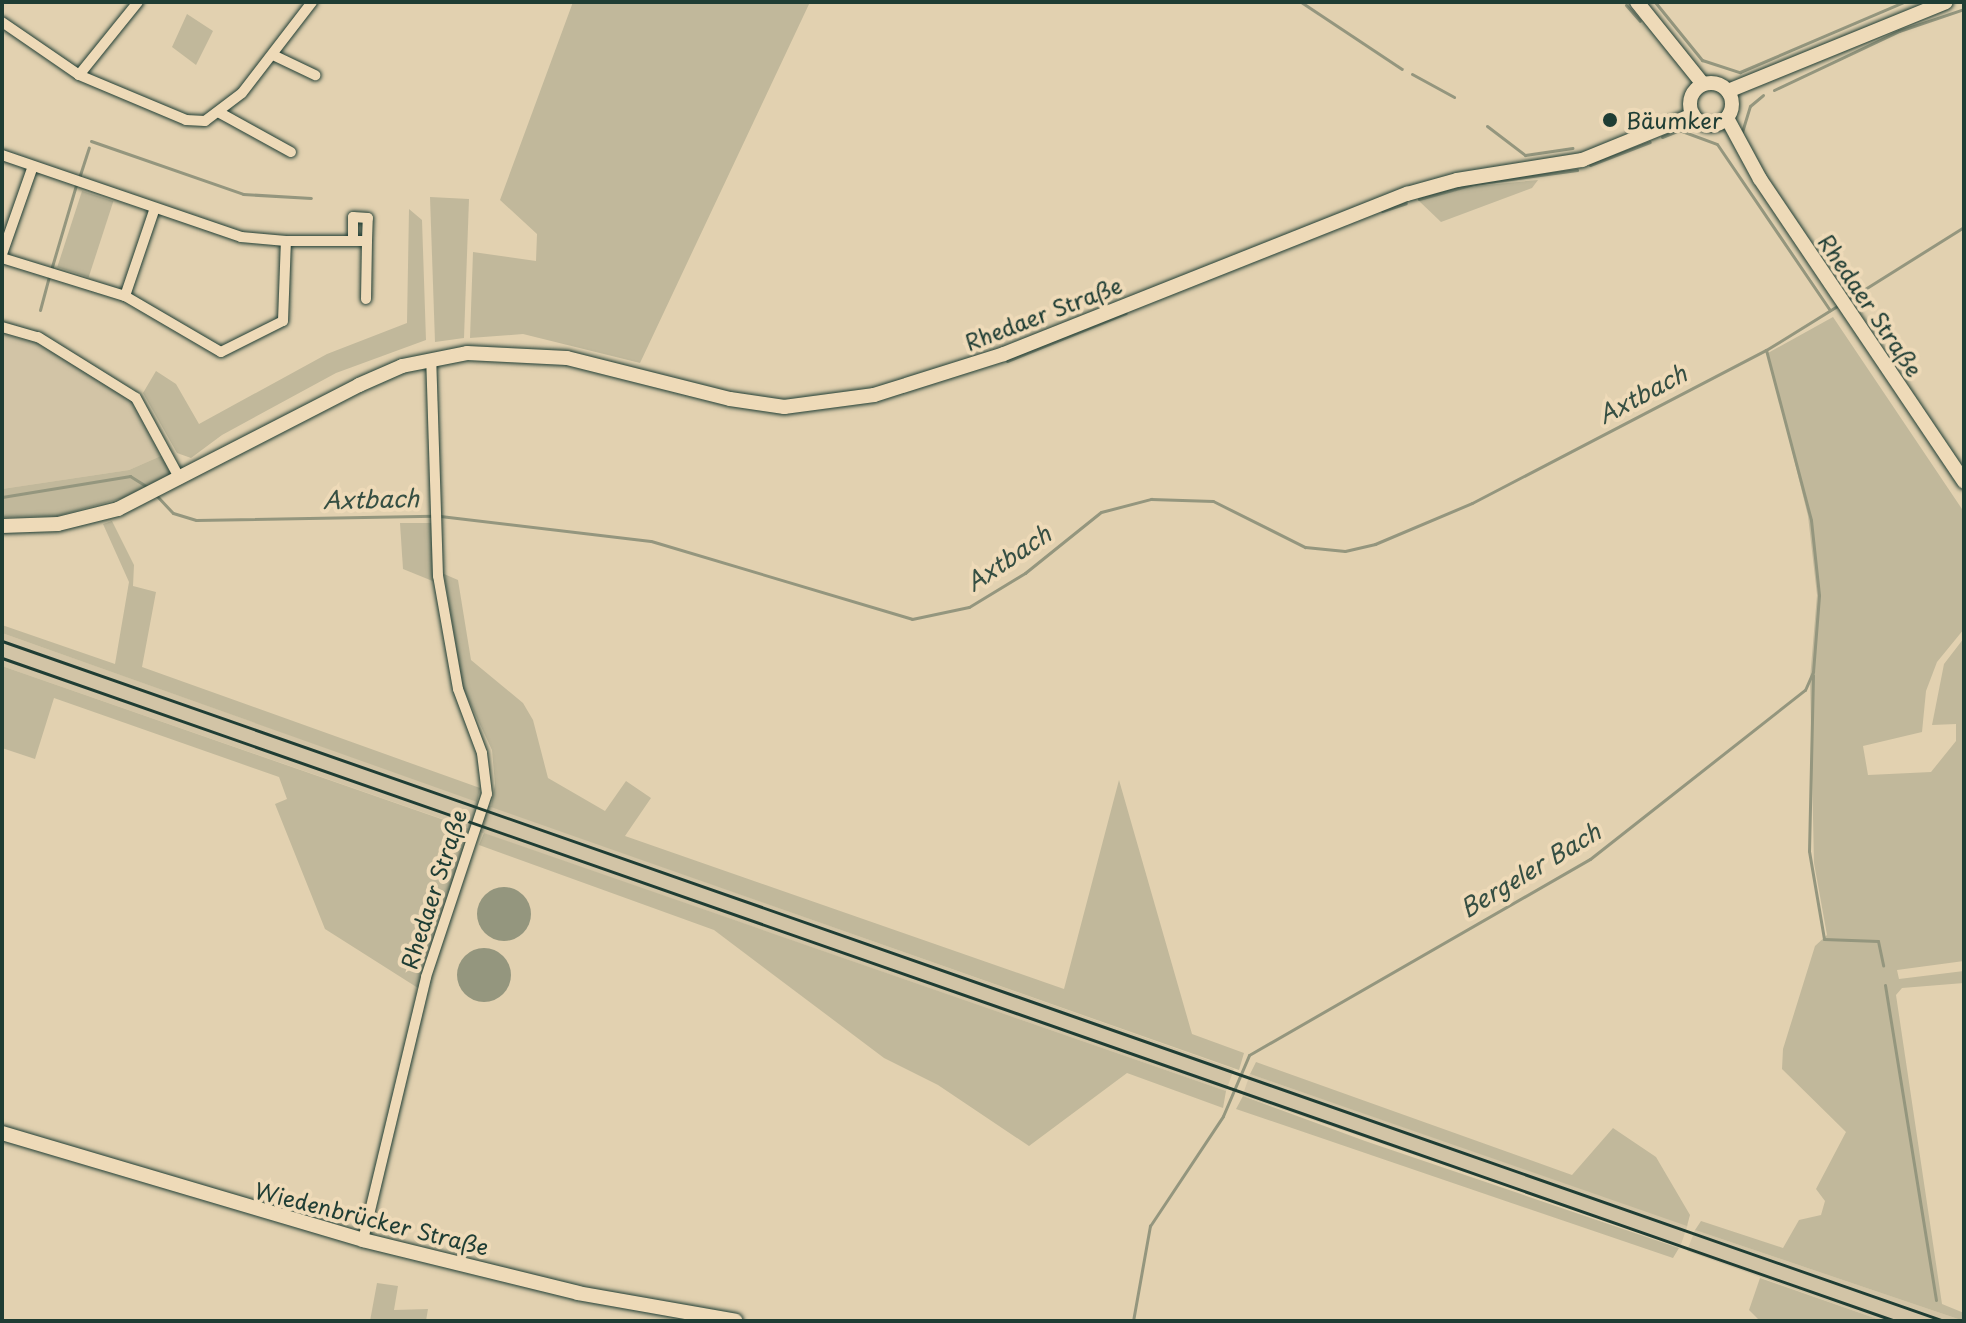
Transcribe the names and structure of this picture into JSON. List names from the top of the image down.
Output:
{
  "streets": {
    "street": ["Rhedaer Straße", "Wiedenbrücker Straße"]
  },
  "crossings": [
    ["Rhedaer Straße", "Wiedenbrücker Straße"]
  ],
  "water": ["Axtbach", "Bergeler Bach"],
  "places": ["Bäumker"]
}
